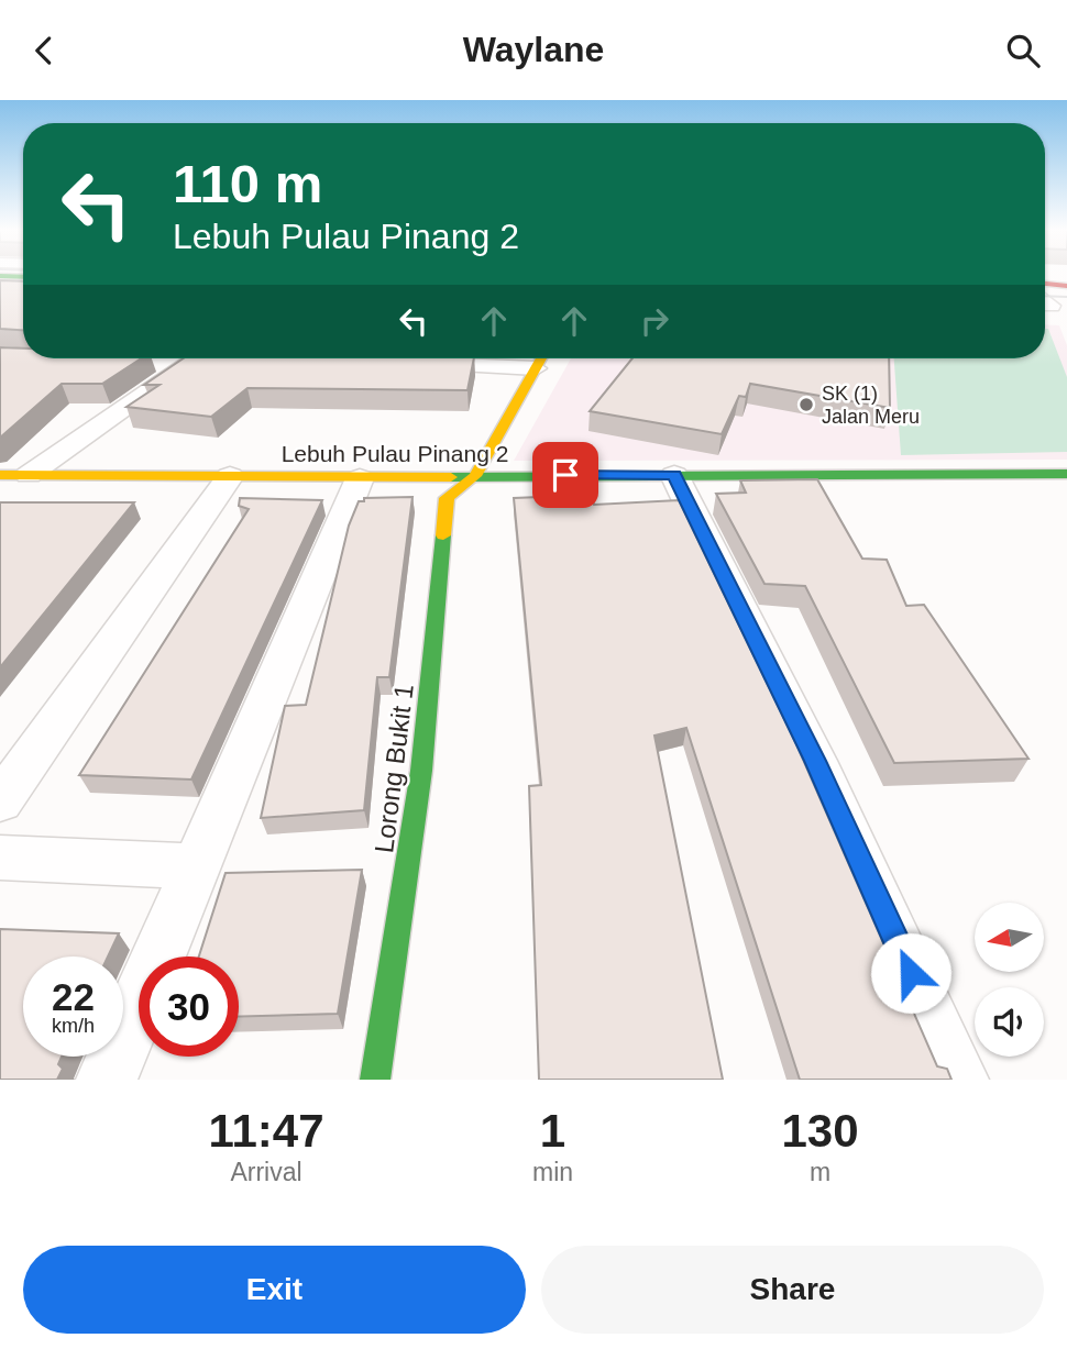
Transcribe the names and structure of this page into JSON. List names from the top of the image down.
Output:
{
  "streets": {
    "main road": ["Lebuh Pulau Pinang 2", "Lorong Bukit 1"]
  },
  "crossings": [
    ["Lebuh Pulau Pinang 2", "Lorong Bukit 1"]
  ],
  "places": ["SK (1) Jalan Meru"],
  "north": "left",
  "page": {
    "header": "Waylane",
    "turn": ["110 m", "Lebuh Pulau Pinang 2"],
    "speed": "22 km/h",
    "limit": "30",
    "eta": [
      "11:47",
      "Arrival",
      "1",
      "min",
      "130",
      "m"
    ],
    "buttons": ["Exit", "Share"]
  }
}
